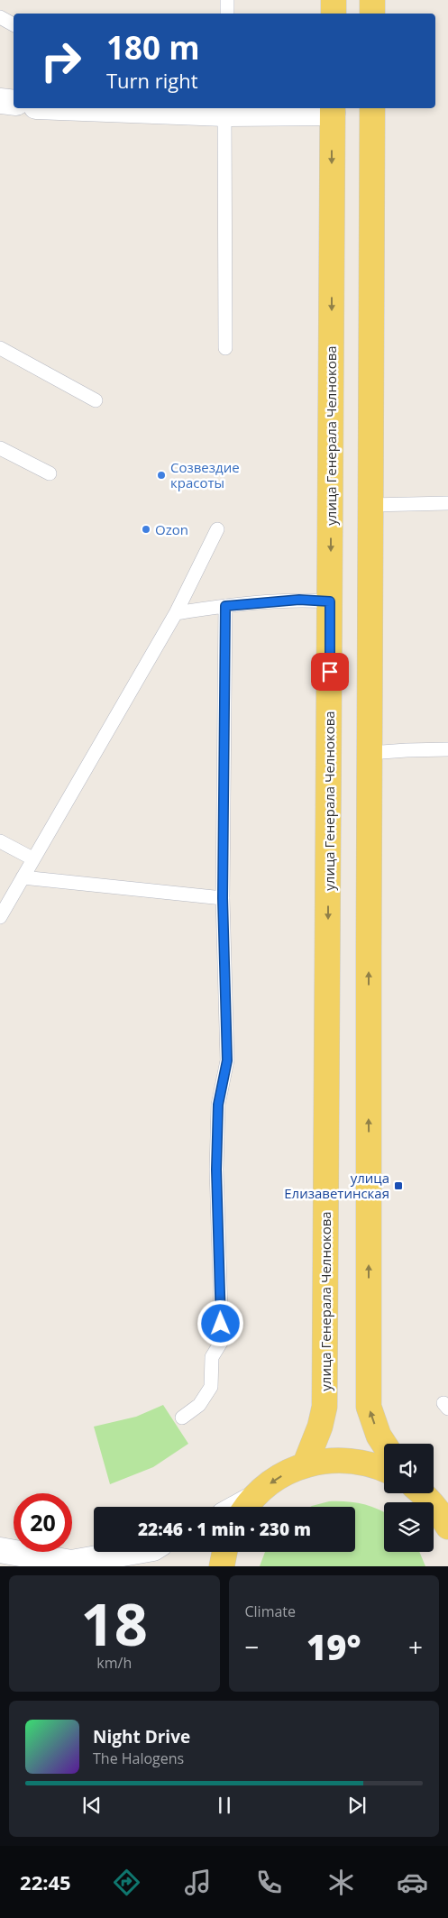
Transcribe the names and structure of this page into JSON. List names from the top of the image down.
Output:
{
  "streets": {
    "main road": ["улица Генерала Челнокова"]
  },
  "places": {
    "other": ["Созвездие красоты", "Ozon"],
    "transit": ["улица Елизаветинская"]
  },
  "page": {
    "turn": ["180 m", "Turn right"],
    "limit": "20",
    "trip": "22:46 · 1 min · 230 m",
    "tile": [
      ["18", "km/h"],
      "Climate"
    ],
    "heat": ["−", "19°", "+"],
    "song": ["Night Drive", "The Halogens"],
    "tabs": "22:45"
  }
}
